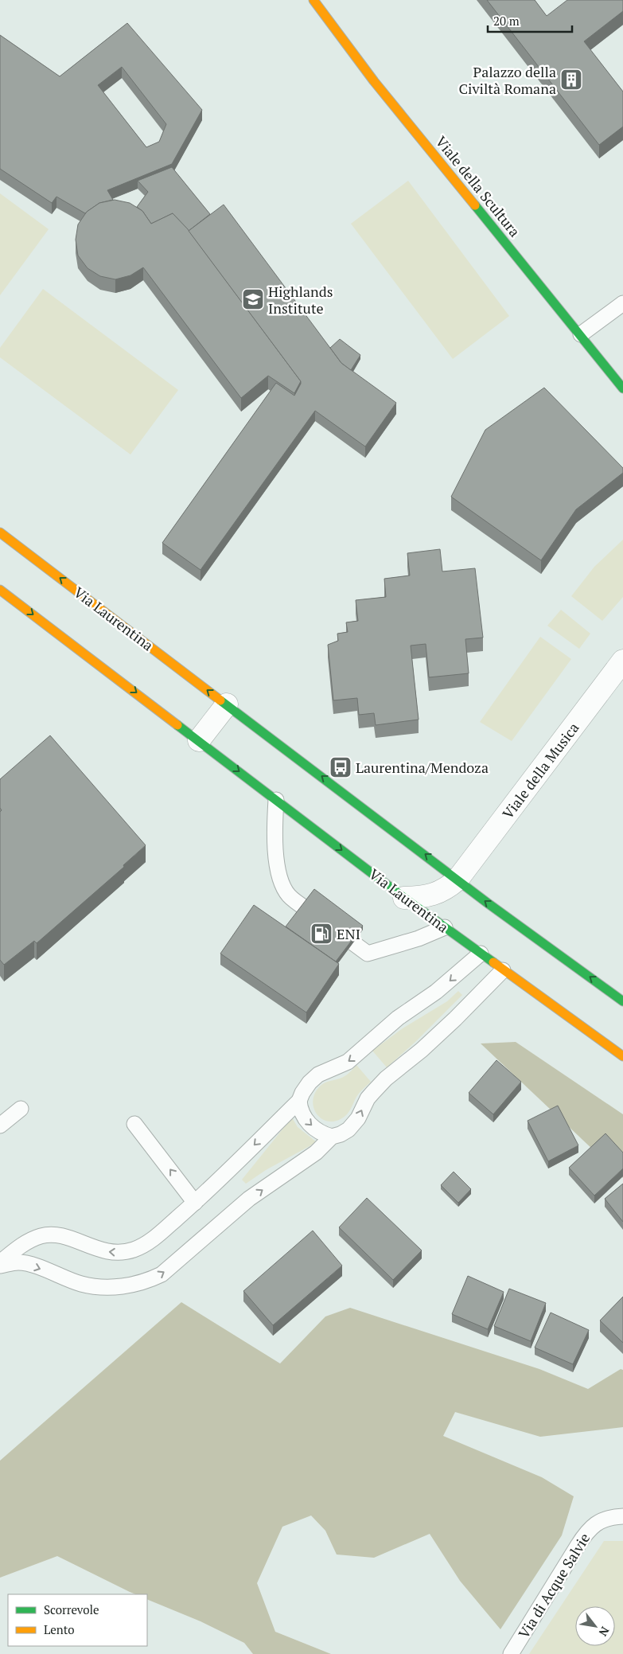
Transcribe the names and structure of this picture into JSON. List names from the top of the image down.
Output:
{
  "streets": {
    "main road": ["Viale della Scultura", "Via Laurentina"],
    "street": ["Viale della Musica"],
    "lane": ["Via di Acque Salvie"]
  },
  "crossings": [
    ["Via Laurentina", "Viale della Musica"]
  ],
  "places": {
    "building": ["Palazzo della Civiltà Romana"],
    "school or university": ["Highlands Institute"],
    "bus stop": ["Laurentina/Mendoza"],
    "fuel station": ["ENI"]
  },
  "legend": ["Scorrevole", "Lento"],
  "scale_bar": "20 m",
  "north": "bottom right"
}
